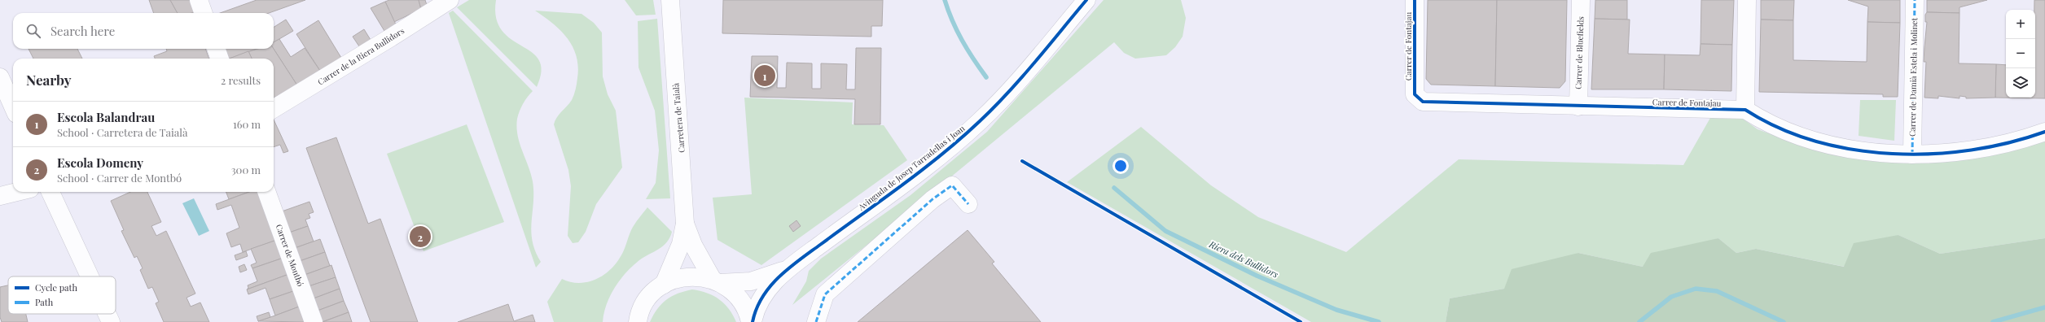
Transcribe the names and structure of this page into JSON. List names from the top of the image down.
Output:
{
  "streets": {
    "street": [
      "Carrer de Fontajau",
      "Carrer de Bluefields",
      "Carrer de la Riera Bullidors",
      "Carrer de Damià Estela i Molinet",
      "Carretera de Taialà",
      "Avinguda de Josep Tarradellas i Joan",
      "Carrer de Montbó"
    ]
  },
  "crossings": [
    ["Carrer de Fontajau", "Carrer de Bluefields"],
    ["Carrer de Fontajau", "Carrer de Damià Estela i Molinet"],
    ["Carretera de Taialà", "Avinguda de Josep Tarradellas i Joan"]
  ],
  "water": ["Riera dels Bullidors"],
  "legend": ["Cycle path", "Path"],
  "page": {
    "map_buttons": ["+", "−"],
    "search": "Search here",
    "heading": ["Nearby", "2 results"],
    "pins": ["1", "2"],
    "list": [
      {
        "mark": "1",
        "name": "Escola Balandrau",
        "note": "School · Carretera de Taialà",
        "value": "160 m"
      },
      {
        "mark": "2",
        "name": "Escola Domeny",
        "note": "School · Carrer de Montbó",
        "value": "300 m"
      }
    ]
  }
}
